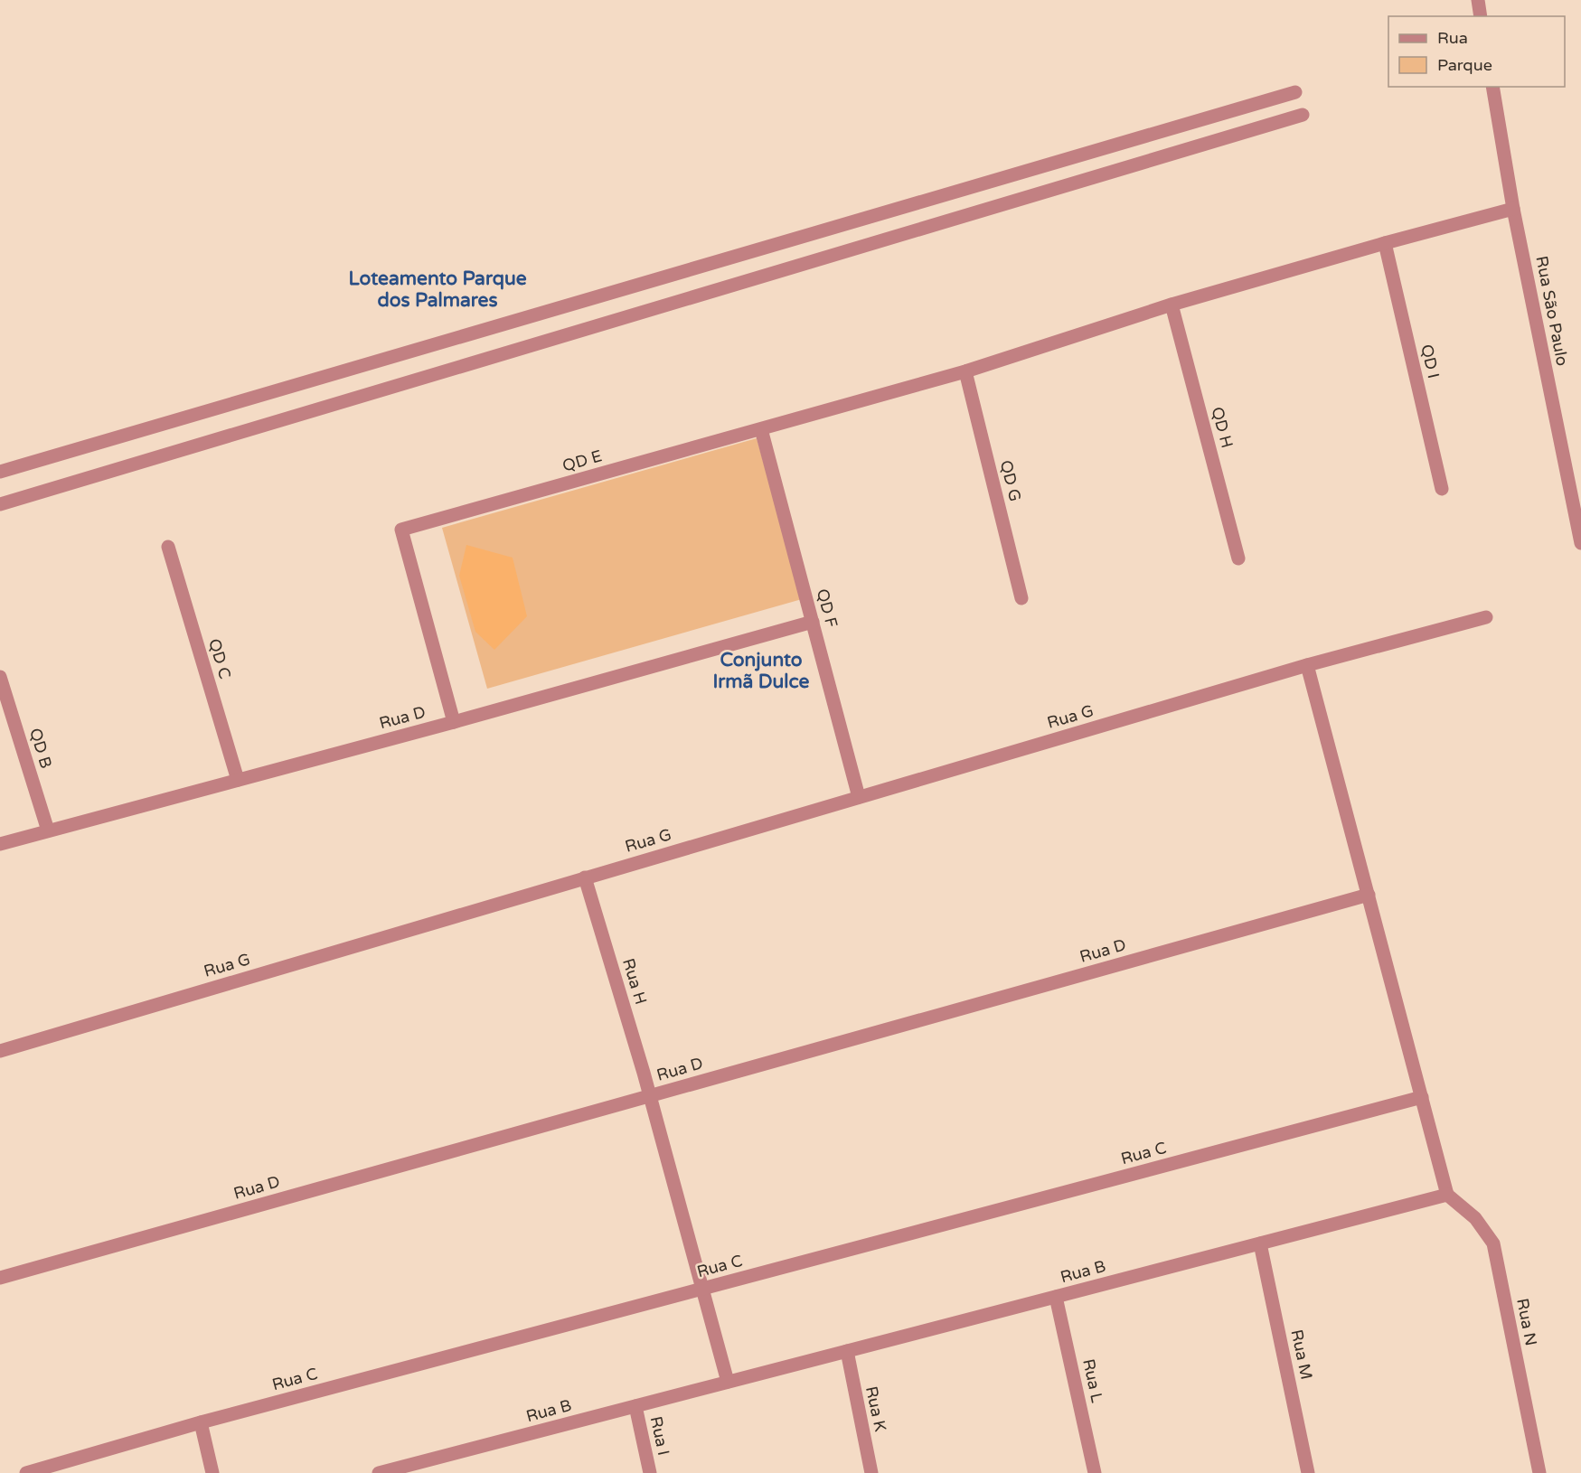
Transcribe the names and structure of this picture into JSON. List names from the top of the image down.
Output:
{
  "streets": {
    "street": [
      "Rua São Paulo",
      "QD I",
      "QD H",
      "QD E",
      "QD G",
      "QD F",
      "QD C",
      "Rua G",
      "Rua D",
      "QD B",
      "Rua H",
      "Rua C",
      "Rua B",
      "Rua N",
      "Rua M",
      "Rua L",
      "Rua K",
      "Rua I"
    ]
  },
  "crossings": [
    ["Rua São Paulo", "QD E"],
    ["QD I", "QD E"],
    ["QD H", "QD E"],
    ["QD E", "QD G"],
    ["QD E", "QD F"],
    ["QD E", "Rua D"],
    ["QD F", "Rua G"],
    ["QD F", "Rua D"],
    ["QD C", "Rua D"],
    ["Rua G", "Rua H"],
    ["Rua D", "QD B"],
    ["Rua D", "Rua H"],
    ["Rua B", "Rua N"],
    ["Rua B", "Rua M"],
    ["Rua B", "Rua L"],
    ["Rua B", "Rua K"],
    ["Rua B", "Rua I"]
  ],
  "districts": ["Loteamento Parque dos Palmares", "Conjunto Irmã Dulce"],
  "legend": ["Rua", "Parque"]
}
